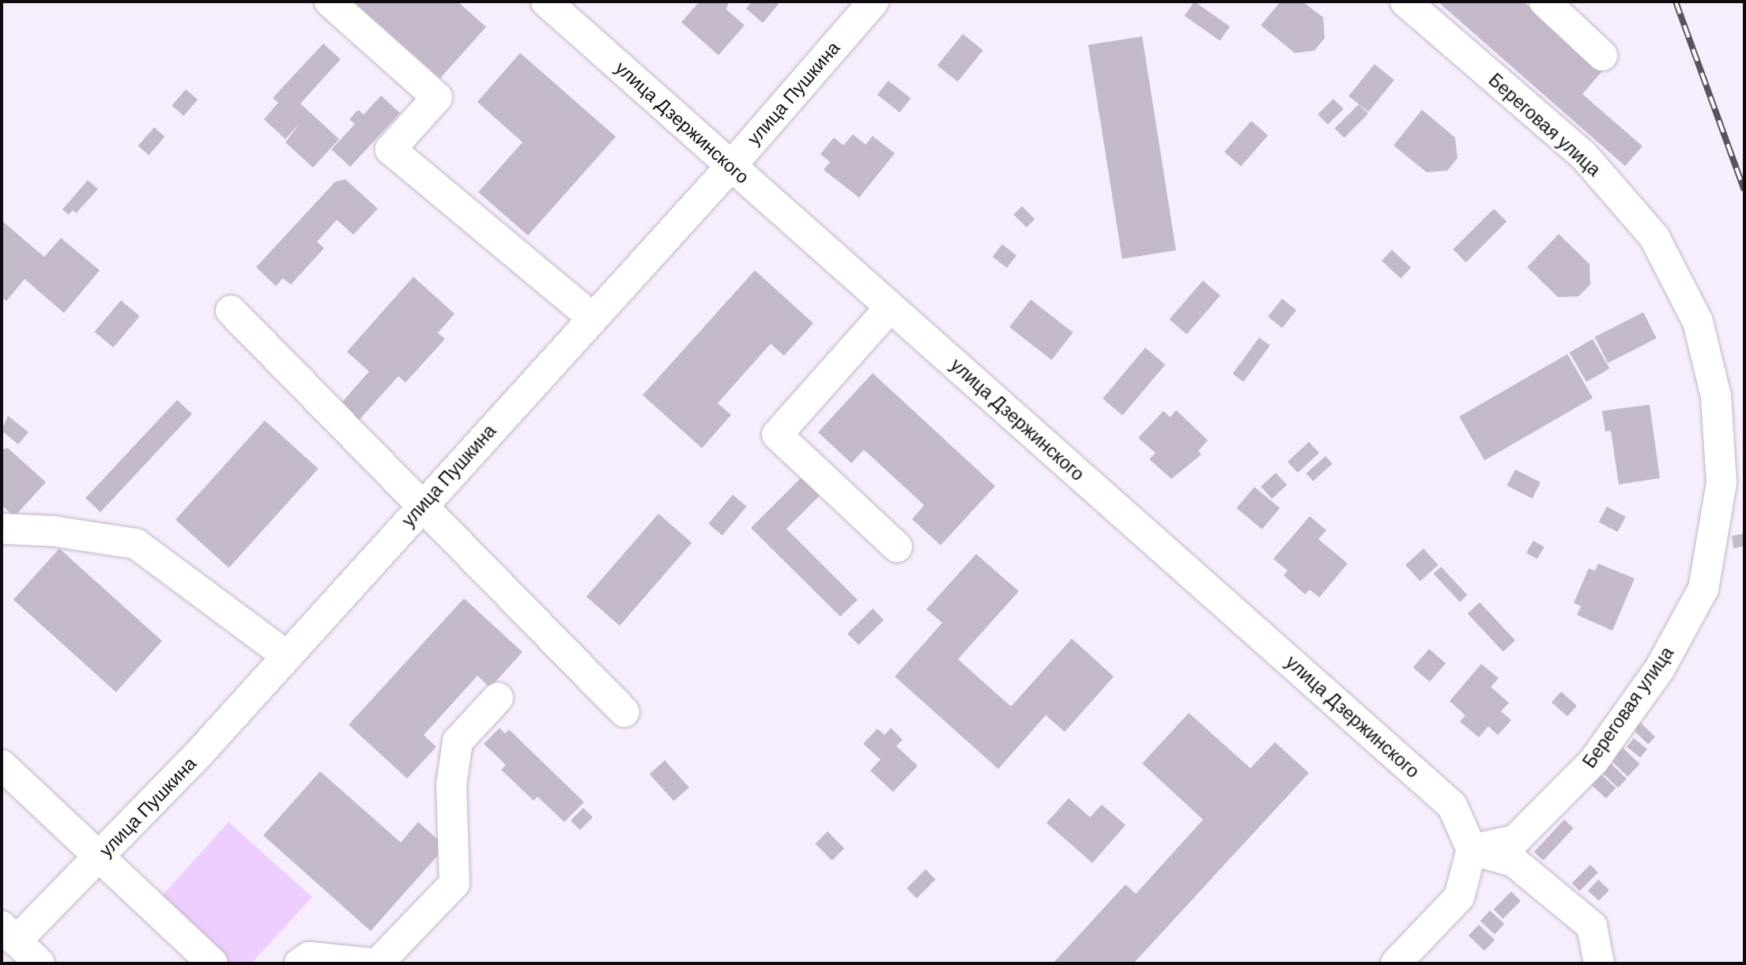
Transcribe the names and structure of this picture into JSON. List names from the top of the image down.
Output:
{
  "streets": {
    "street": ["улица Пушкина", "улица Дзержинского", "Береговая улица"]
  },
  "crossings": [
    ["улица Пушкина", "улица Дзержинского"],
    ["улица Дзержинского", "Береговая улица"]
  ]
}
